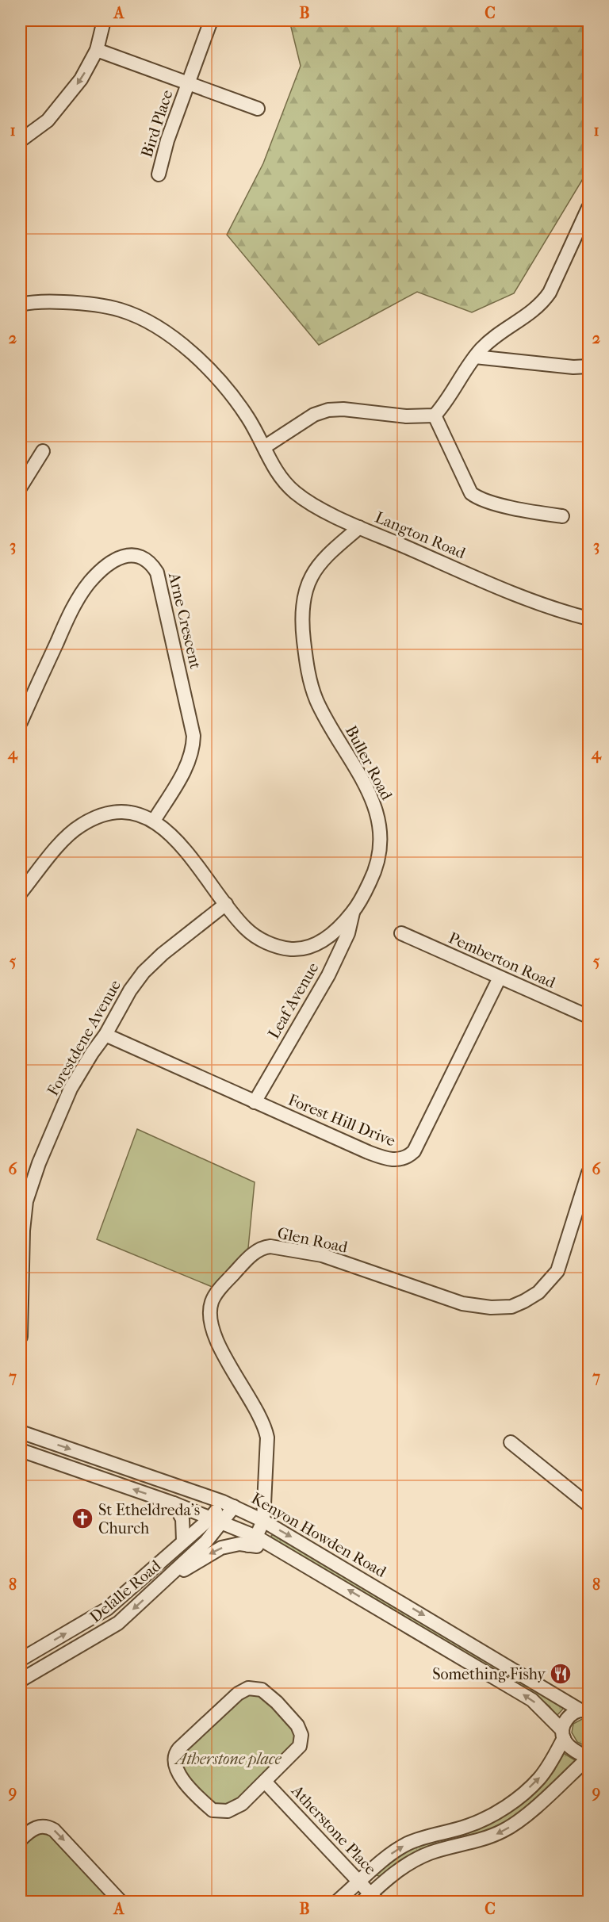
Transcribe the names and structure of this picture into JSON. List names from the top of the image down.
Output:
{
  "streets": {
    "street": [
      "Bird Place",
      "Langton Road",
      "Arne Crescent",
      "Buller Road",
      "Pemberton Road",
      "Leaf Avenue",
      "Forestdene Avenue",
      "Forest Hill Drive",
      "Glen Road",
      "Kenyon Howden Road",
      "Delalle Road",
      "Atherstone Place"
    ]
  },
  "crossings": [
    ["Langton Road", "Buller Road"],
    ["Arne Crescent", "Buller Road"],
    ["Buller Road", "Leaf Avenue"],
    ["Buller Road", "Forestdene Avenue"],
    ["Pemberton Road", "Forest Hill Drive"],
    ["Leaf Avenue", "Forest Hill Drive"],
    ["Forestdene Avenue", "Forest Hill Drive"],
    ["Glen Road", "Kenyon Howden Road"],
    ["Kenyon Howden Road", "Delalle Road"]
  ],
  "parks": ["Atherstone place"],
  "places": {
    "church": ["St Etheldreda's Church"],
    "restaurant": ["Something Fishy"]
  },
  "grid": {
    "columns": ["A", "B", "C"],
    "rows": [
      "1",
      "2",
      "3",
      "4",
      "5",
      "6",
      "7",
      "8",
      "9"
    ]
  }
}
